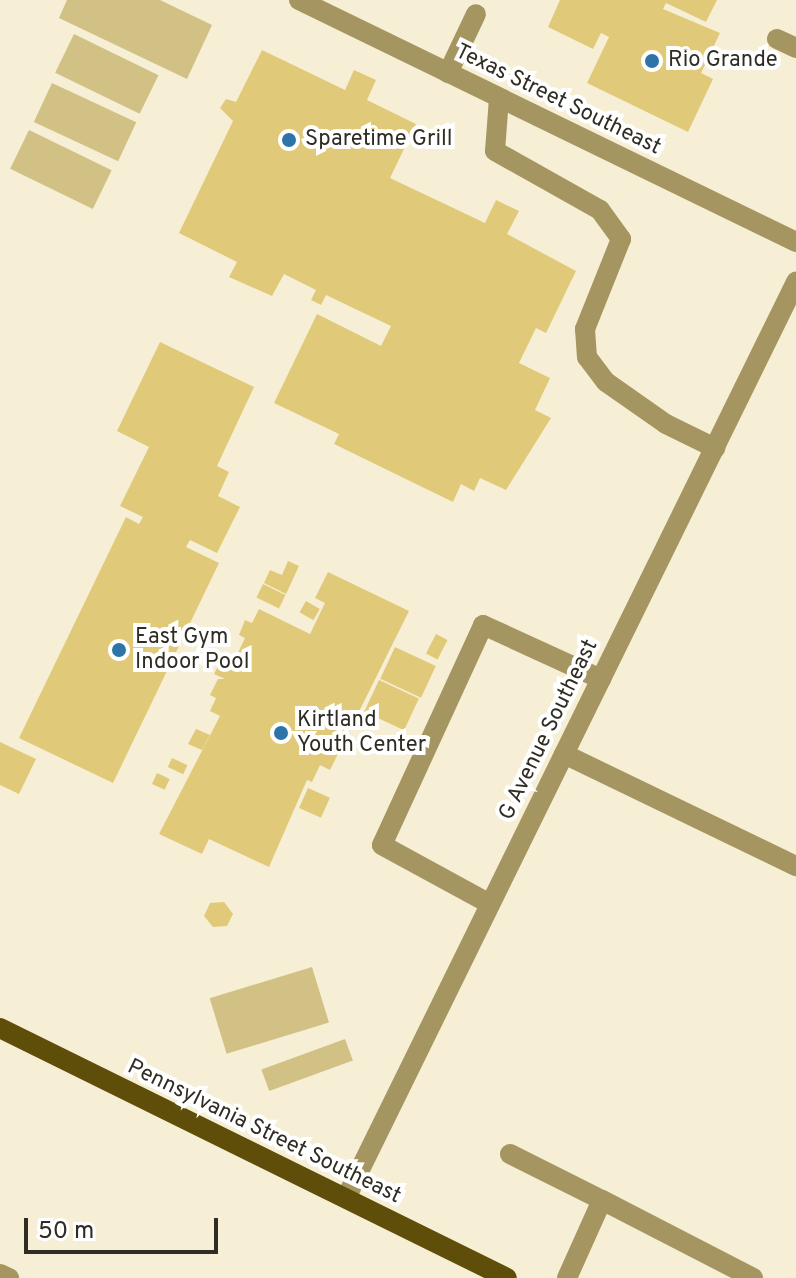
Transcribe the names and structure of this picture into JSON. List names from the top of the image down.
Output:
{
  "streets": {
    "main road": ["Pennsylvania Street Southeast"],
    "street": ["Texas Street Southeast", "G Avenue Southeast"]
  },
  "crossings": [
    ["G Avenue Southeast", "Pennsylvania Street Southeast"]
  ],
  "places": [
    "Rio Grande",
    "Sparetime Grill",
    "East Gym Indoor Pool",
    "Kirtland Youth Center"
  ],
  "scale_bar": "50 m"
}
